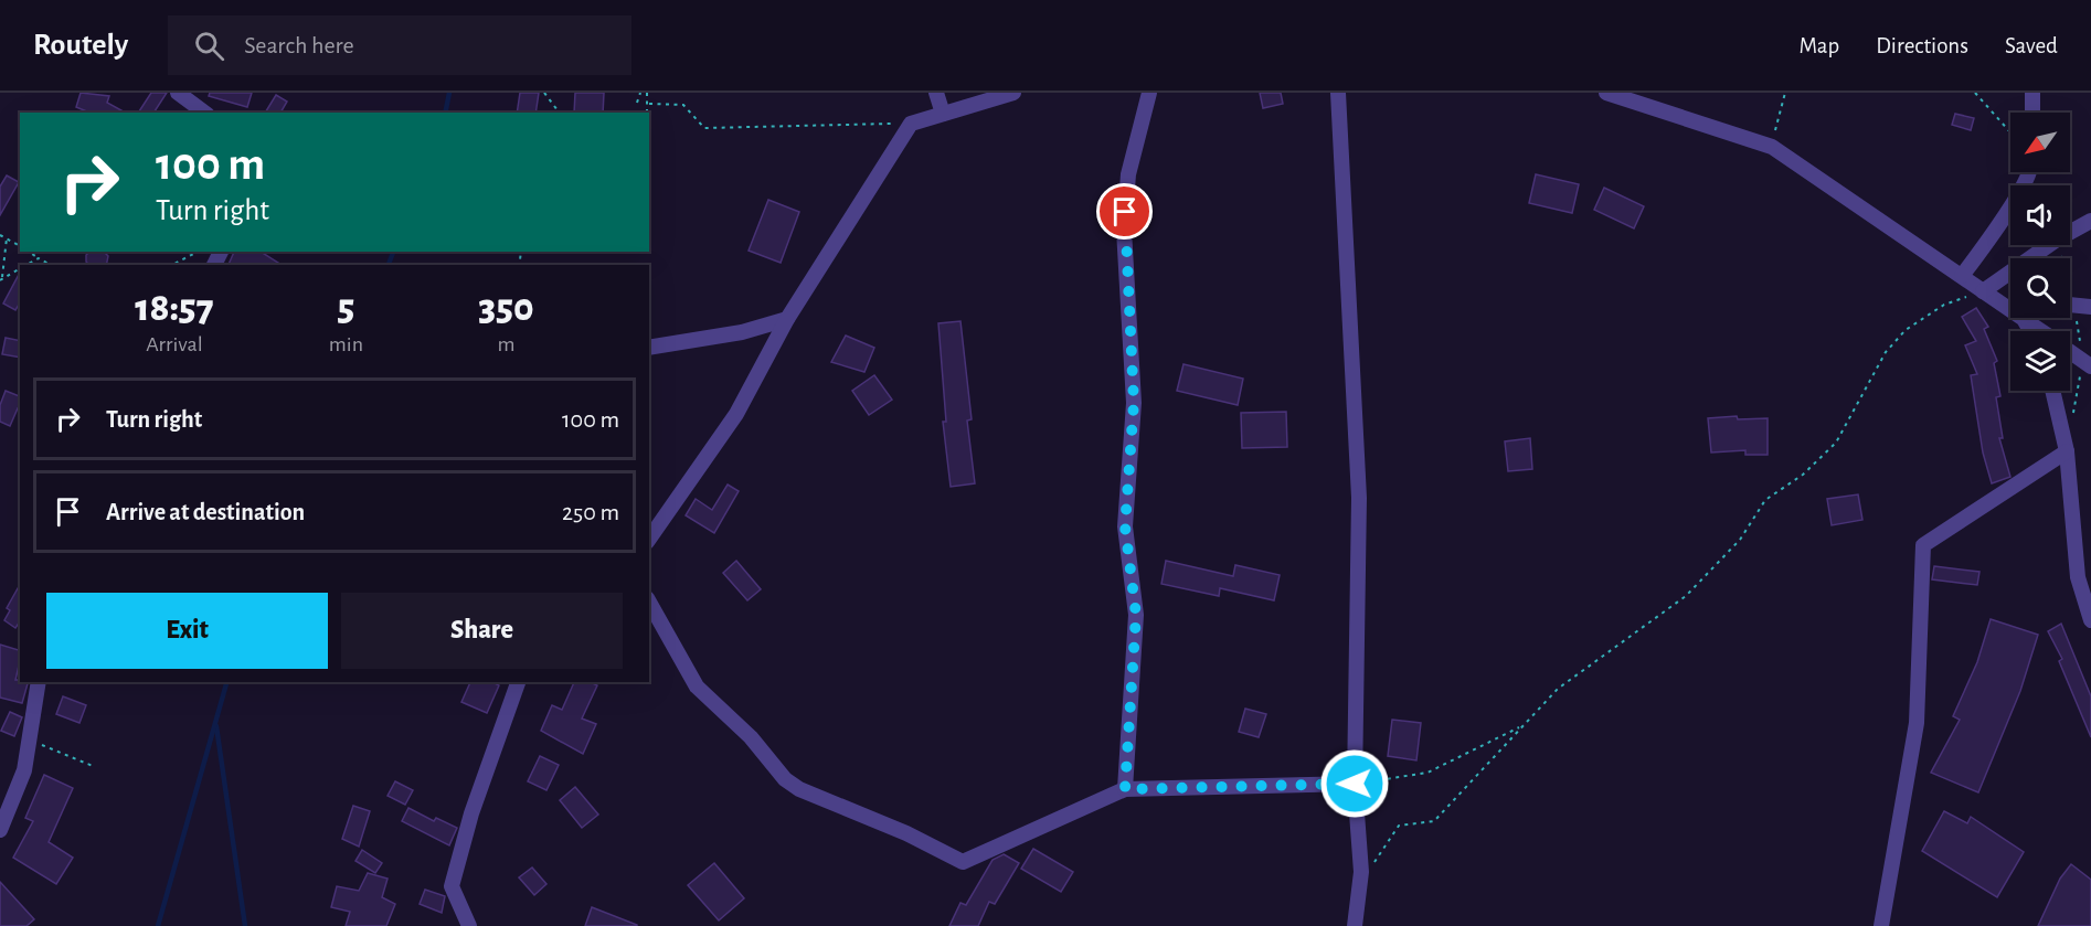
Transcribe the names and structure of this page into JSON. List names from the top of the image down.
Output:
{
  "north": "bottom left",
  "page": {
    "header": "Routely",
    "search": "Search here",
    "nav": ["Map", "Directions", "Saved"],
    "turn": ["100 m", "Turn right"],
    "eta": [
      "18:57",
      "Arrival",
      "5",
      "min",
      "350",
      "m"
    ],
    "list": [
      {
        "name": "Turn right",
        "value": "100 m"
      },
      {
        "name": "Arrive at destination",
        "value": "250 m"
      }
    ],
    "buttons": ["Exit", "Share"]
  }
}
